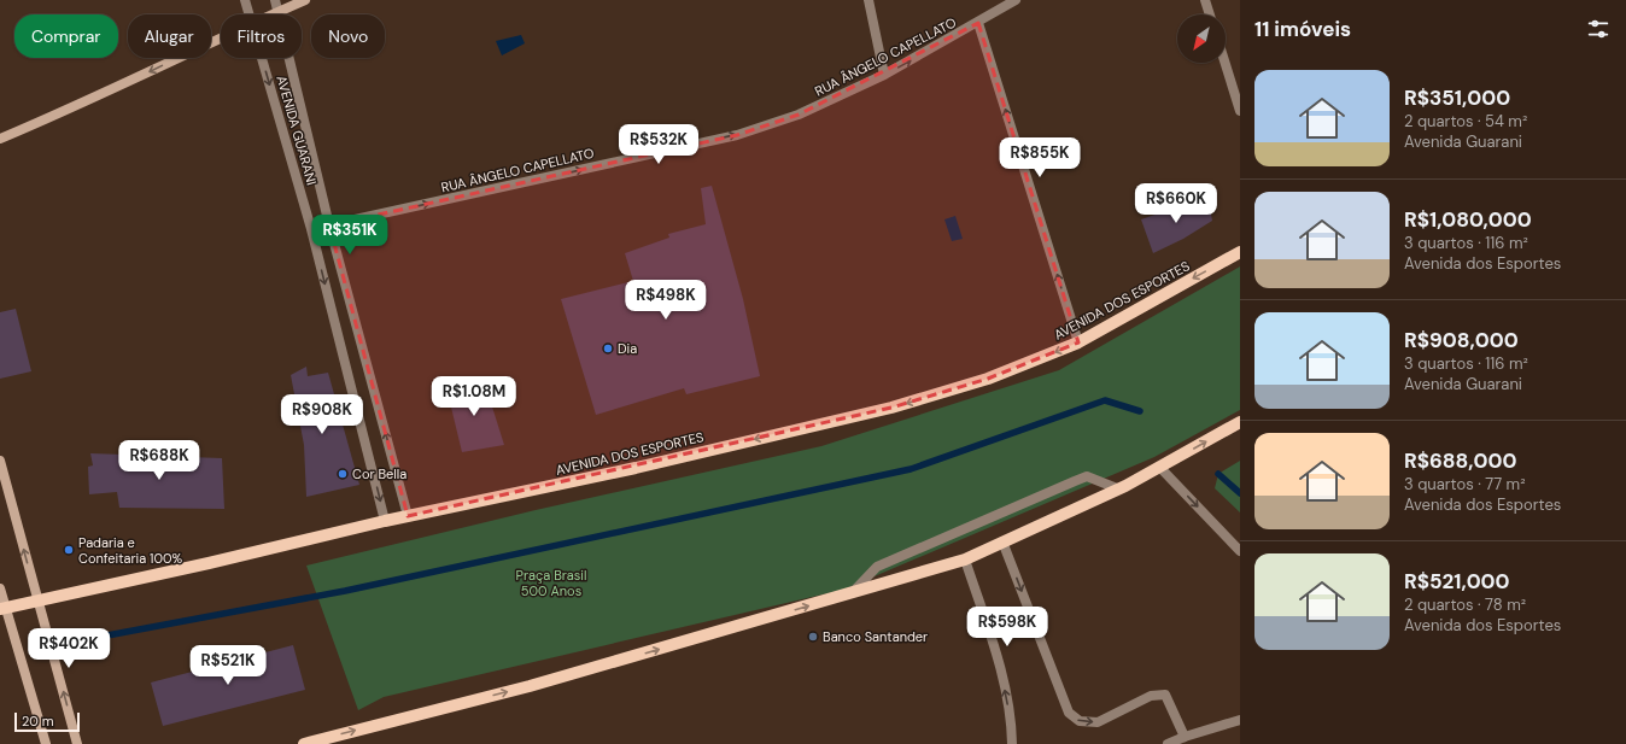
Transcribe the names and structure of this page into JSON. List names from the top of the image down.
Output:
{
  "streets": {
    "main road": ["AVENIDA DOS ESPORTES"],
    "street": ["RUA ÂNGELO CAPELLATO", "AVENIDA GUARANI"]
  },
  "crossings": [
    ["RUA ÂNGELO CAPELLATO", "AVENIDA GUARANI"],
    ["AVENIDA GUARANI", "AVENIDA DOS ESPORTES"]
  ],
  "one_way": ["RUA ÂNGELO CAPELLATO", "AVENIDA DOS ESPORTES"],
  "parks": ["Praça Brasil 500 Anos"],
  "places": [
    "Dia",
    "Cor Bella",
    "Padaria e Confeitaria 100%",
    "Banco Santander"
  ],
  "scale_bar": "20 m",
  "north": "bottom left",
  "page": {
    "heading": "11 imóveis",
    "chip": [
      "Comprar",
      "Alugar",
      "Filtros",
      "Novo"
    ],
    "list": [
      {
        "name": "R$351,000",
        "note": "2 quartos · 54 m² · Avenida Guarani"
      },
      {
        "name": "R$1,080,000",
        "note": "3 quartos · 116 m² · Avenida dos Esportes"
      },
      {
        "name": "R$908,000",
        "note": "3 quartos · 116 m² · Avenida Guarani"
      },
      {
        "name": "R$688,000",
        "note": "3 quartos · 77 m² · Avenida dos Esportes"
      },
      {
        "name": "R$521,000",
        "note": "2 quartos · 78 m² · Avenida dos Esportes"
      }
    ],
    "price": [
      "R$532K",
      "R$855K",
      "R$660K",
      "R$351K",
      "R$498K",
      "R$1.08M",
      "R$908K",
      "R$688K",
      "R$598K",
      "R$402K",
      "R$521K"
    ],
    "scale": "20 m"
  }
}
